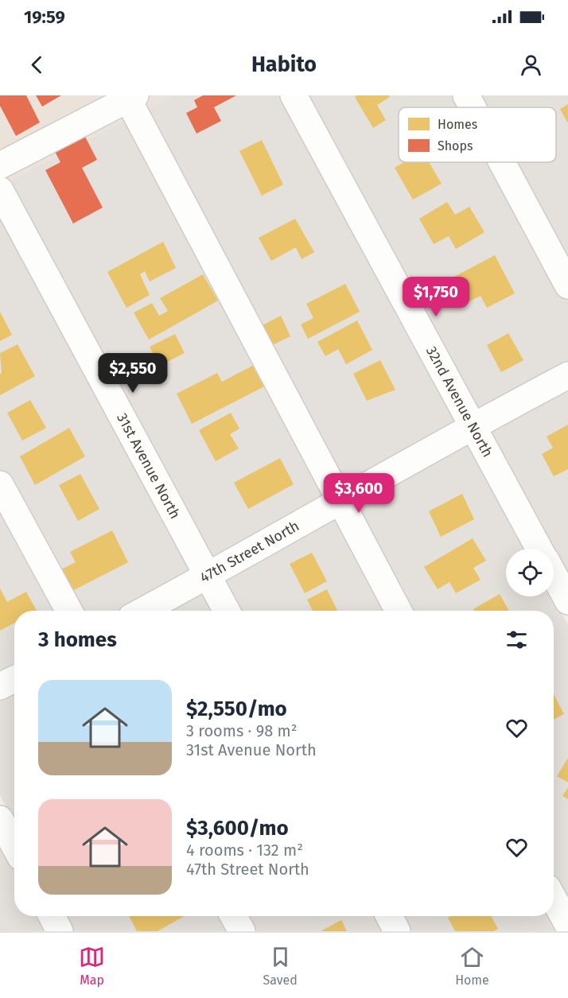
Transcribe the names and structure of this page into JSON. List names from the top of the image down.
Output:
{
  "streets": {
    "street": ["32nd Avenue North", "31st Avenue North", "47th Street North"]
  },
  "crossings": [
    ["32nd Avenue North", "47th Street North"],
    ["31st Avenue North", "47th Street North"]
  ],
  "legend": ["Homes", "Shops"],
  "page": {
    "status": "19:59",
    "header": "Habito",
    "price": ["$1,750", "$2,550", "$3,600"],
    "heading": "3 homes",
    "list": [
      {
        "name": "$2,550/mo",
        "note": "3 rooms · 98 m² · 31st Avenue North"
      },
      {
        "name": "$3,600/mo",
        "note": "4 rooms · 132 m² · 47th Street North"
      }
    ],
    "tabs": ["Map", "Saved", "Home"]
  }
}
